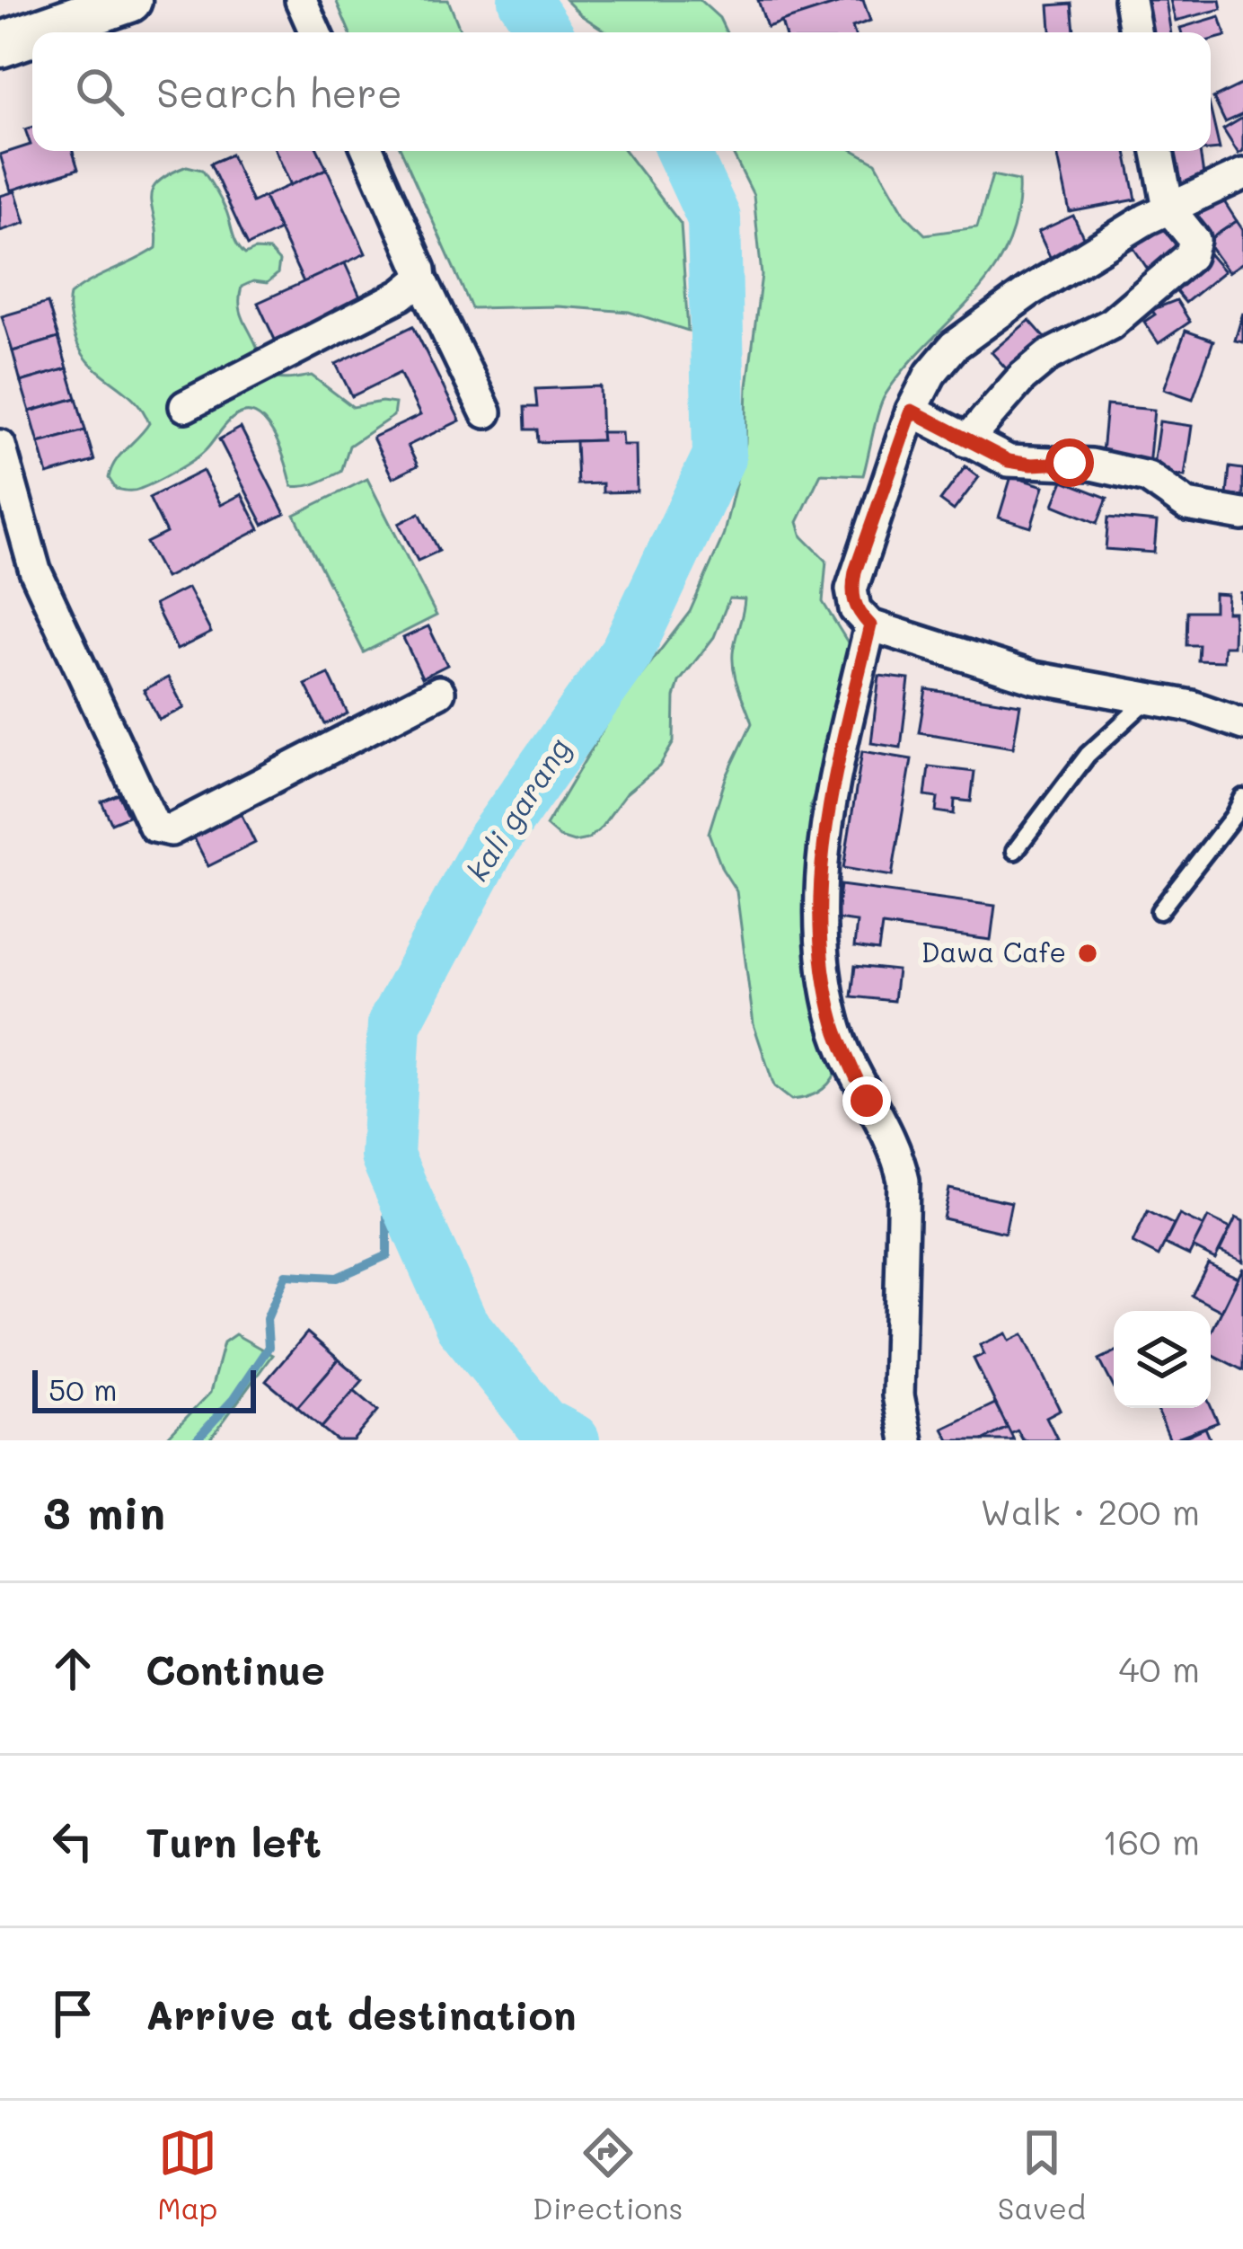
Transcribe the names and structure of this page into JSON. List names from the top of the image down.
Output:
{
  "water": ["kali garang"],
  "places": ["Dawa Cafe"],
  "scale_bar": "50 m",
  "page": {
    "search": "Search here",
    "scale": "50 m",
    "heading": ["3 min", "Walk · 200 m"],
    "list": [
      ["Continue", "40 m"],
      ["Turn left", "160 m"],
      "Arrive at destination"
    ],
    "nav": ["Map", "Directions", "Saved"]
  }
}
